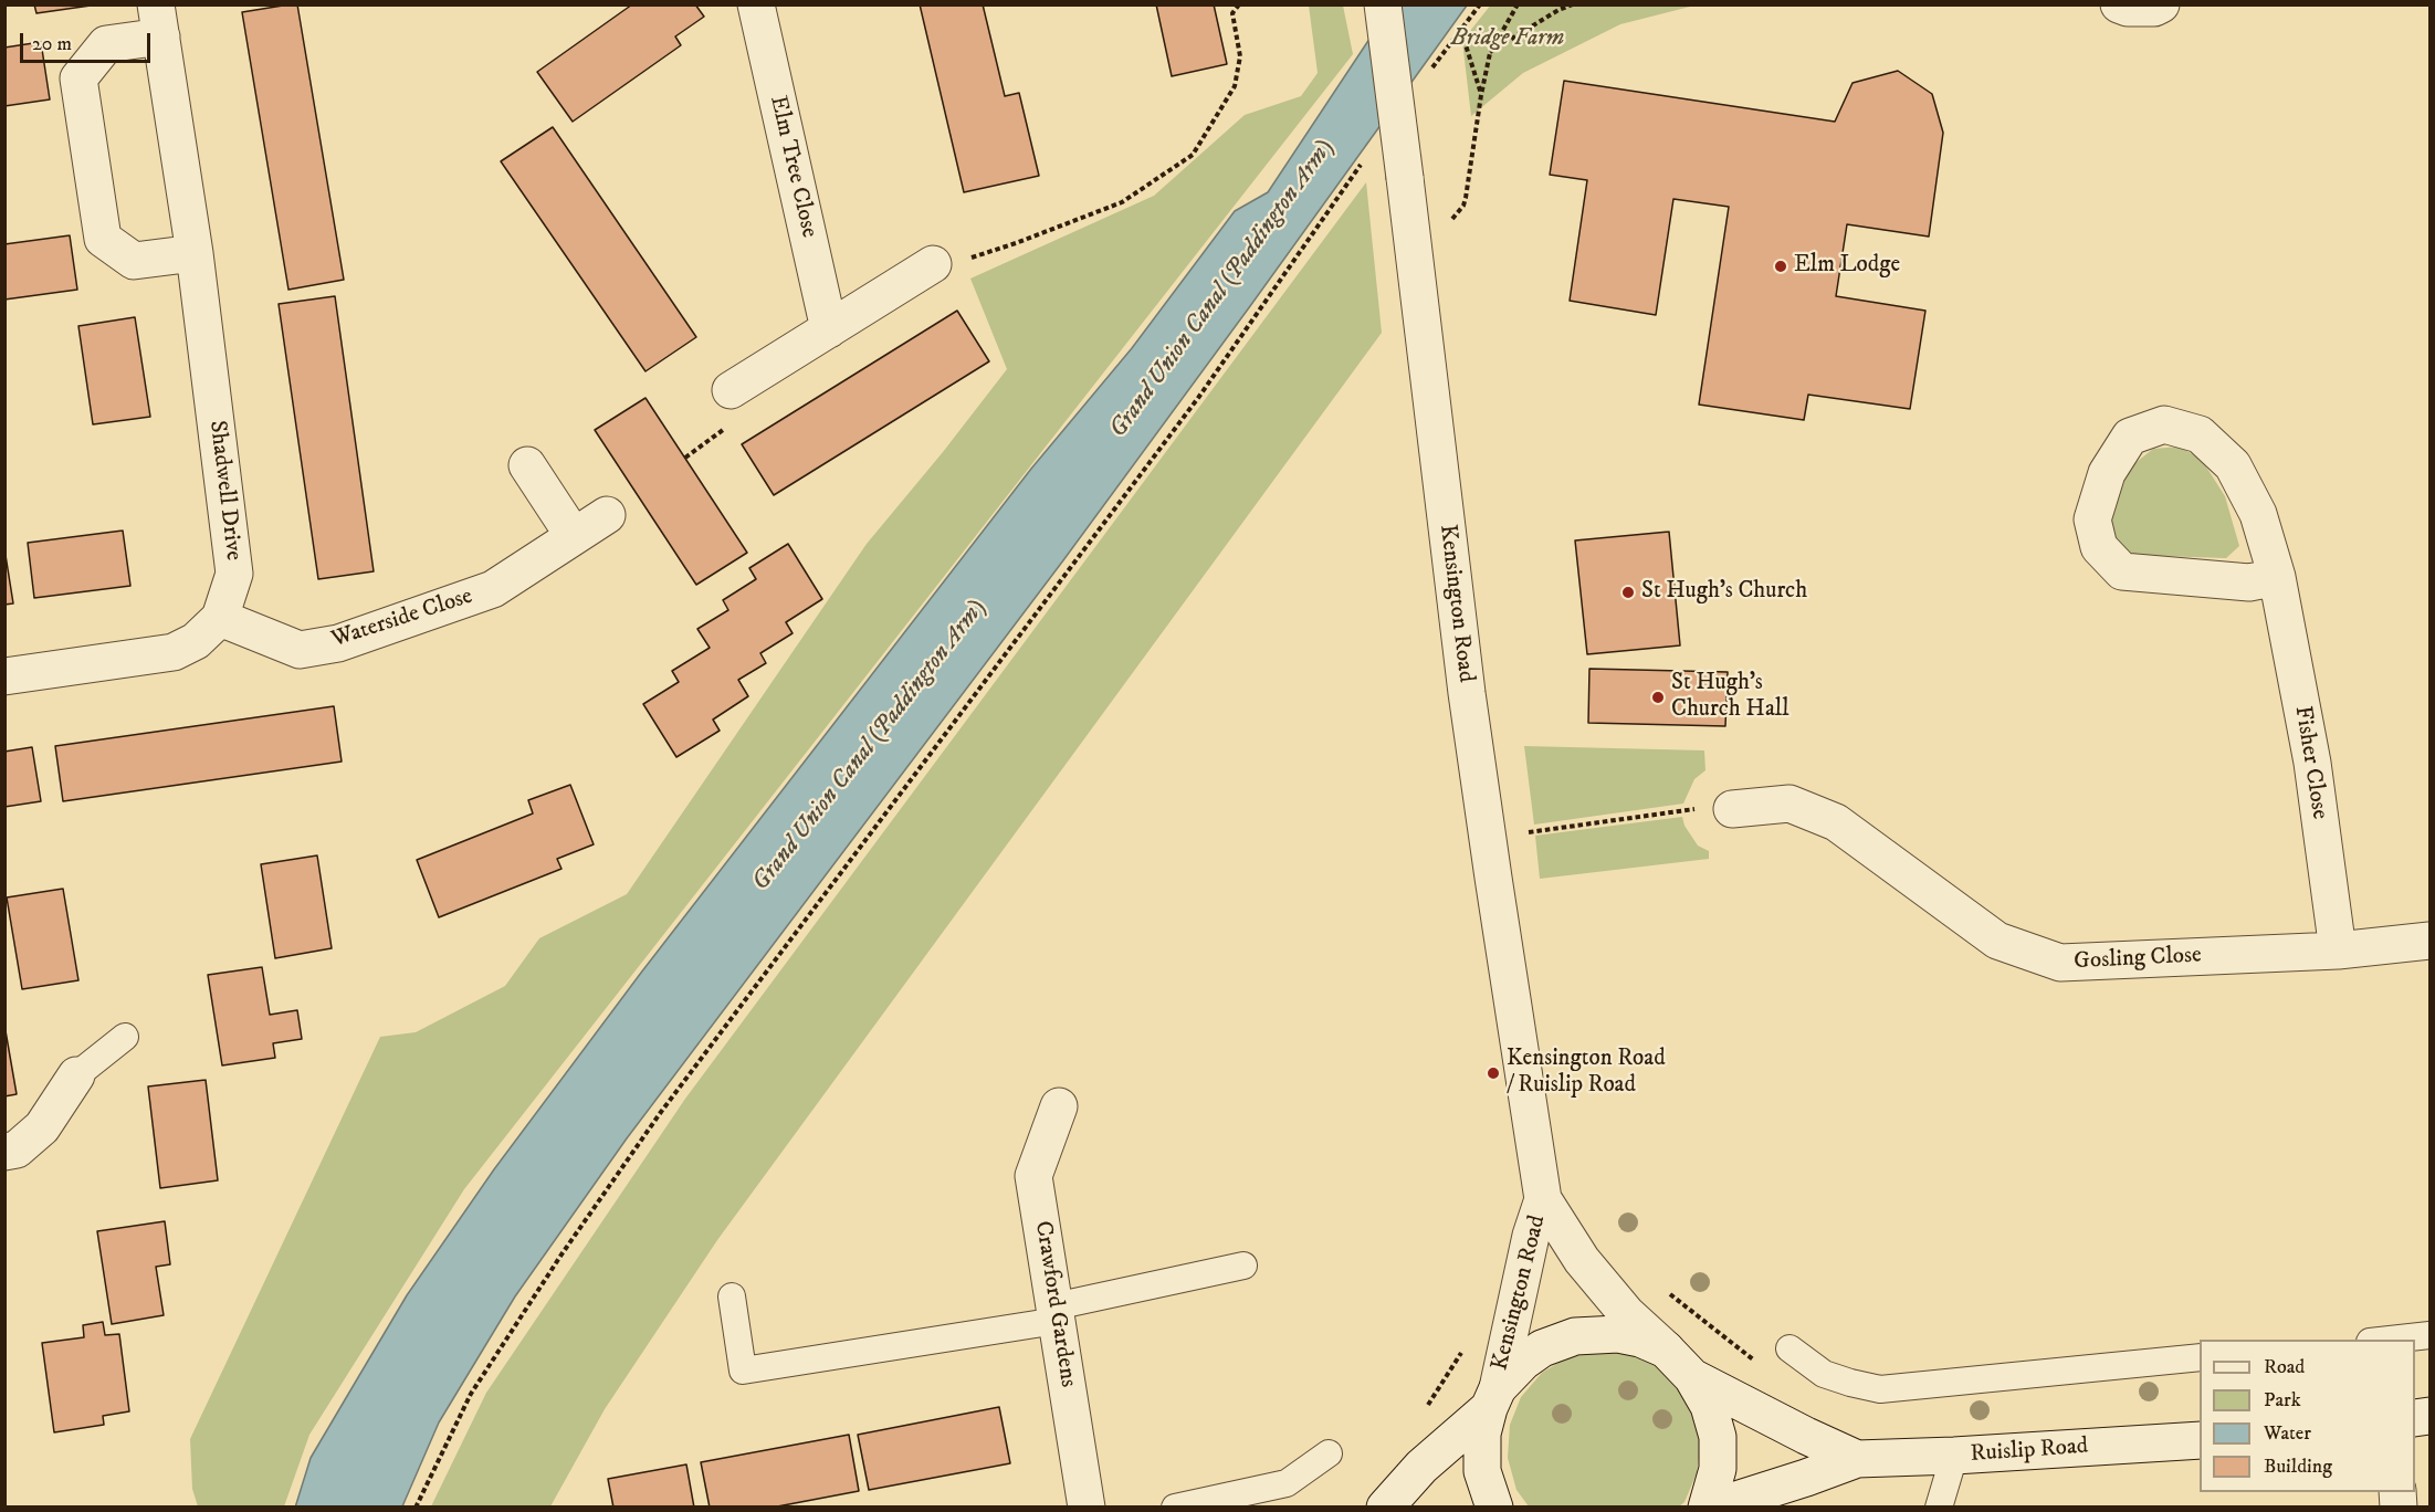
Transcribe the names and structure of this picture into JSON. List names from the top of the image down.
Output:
{
  "streets": {
    "street": [
      "Elm Tree Close",
      "Shadwell Drive",
      "Kensington Road",
      "Waterside Close",
      "Fisher Close",
      "Gosling Close",
      "Crawford Gardens",
      "Ruislip Road"
    ]
  },
  "crossings": [
    ["Shadwell Drive", "Waterside Close"],
    ["Kensington Road", "Ruislip Road"],
    ["Fisher Close", "Gosling Close"]
  ],
  "water": ["Grand Union Canal (Paddington Arm)"],
  "parks": ["Bridge Farm"],
  "places": [
    "Elm Lodge",
    "St Hugh's Church",
    "St Hugh's Church Hall",
    "Kensington Road / Ruislip Road"
  ],
  "legend": [
    "Road",
    "Park",
    "Water",
    "Building"
  ],
  "scale_bar": "20 m"
}
